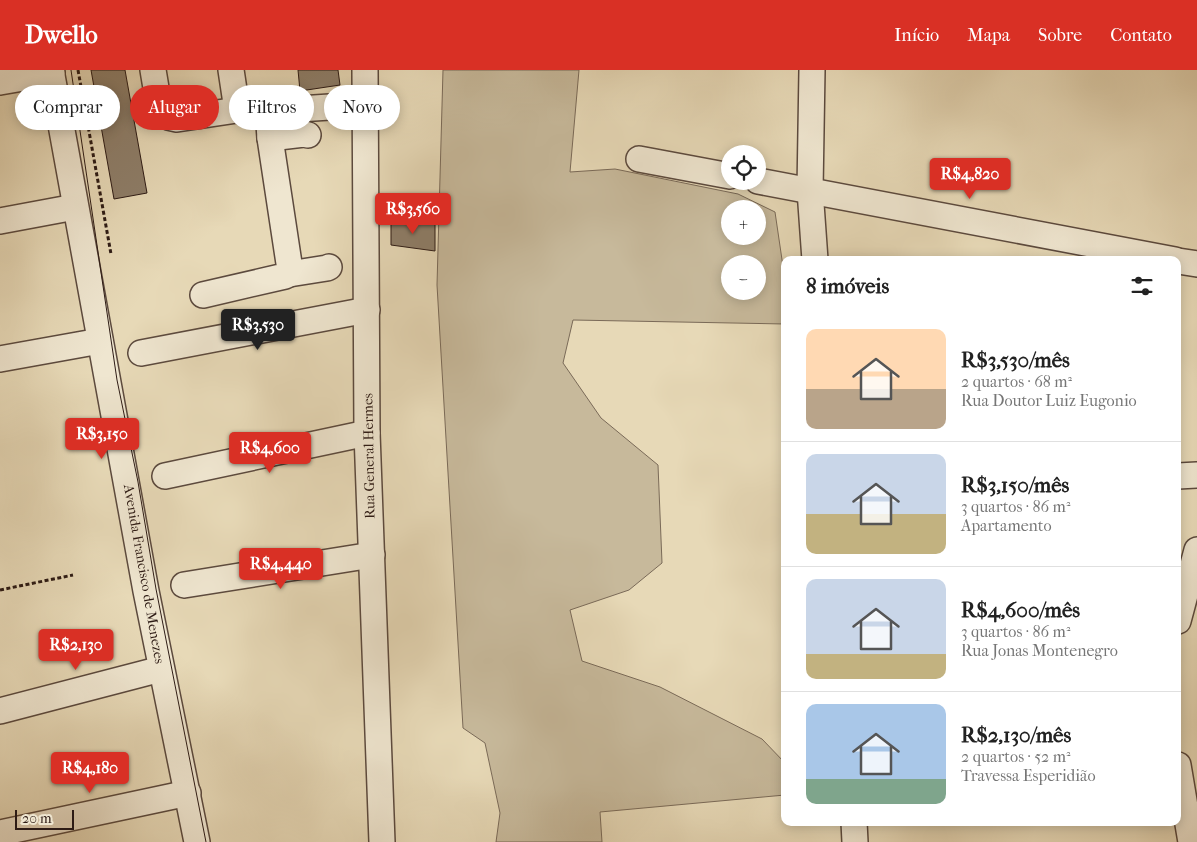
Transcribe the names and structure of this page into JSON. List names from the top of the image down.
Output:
{
  "streets": {
    "street": ["Rua General Hermes", "Avenida Francisco de Menezes"]
  },
  "scale_bar": "20 m",
  "page": {
    "header": "Dwello",
    "nav": [
      "Início",
      "Mapa",
      "Sobre",
      "Contato"
    ],
    "chip": [
      "Comprar",
      "Alugar",
      "Filtros",
      "Novo"
    ],
    "map_buttons": ["+", "−"],
    "price": [
      "R$4,820",
      "R$3,560",
      "R$3,530",
      "R$3,150",
      "R$4,600",
      "R$4,440",
      "R$2,130",
      "R$4,180"
    ],
    "heading": "8 imóveis",
    "list": [
      {
        "name": "R$3,530/mês",
        "note": "2 quartos · 68 m² · Rua Doutor Luiz Eugonio"
      },
      {
        "name": "R$3,150/mês",
        "note": "3 quartos · 86 m² · Apartamento"
      },
      {
        "name": "R$4,600/mês",
        "note": "3 quartos · 86 m² · Rua Jonas Montenegro"
      },
      {
        "name": "R$2,130/mês",
        "note": "2 quartos · 52 m² · Travessa Esperidião"
      }
    ],
    "scale": "20 m"
  }
}
